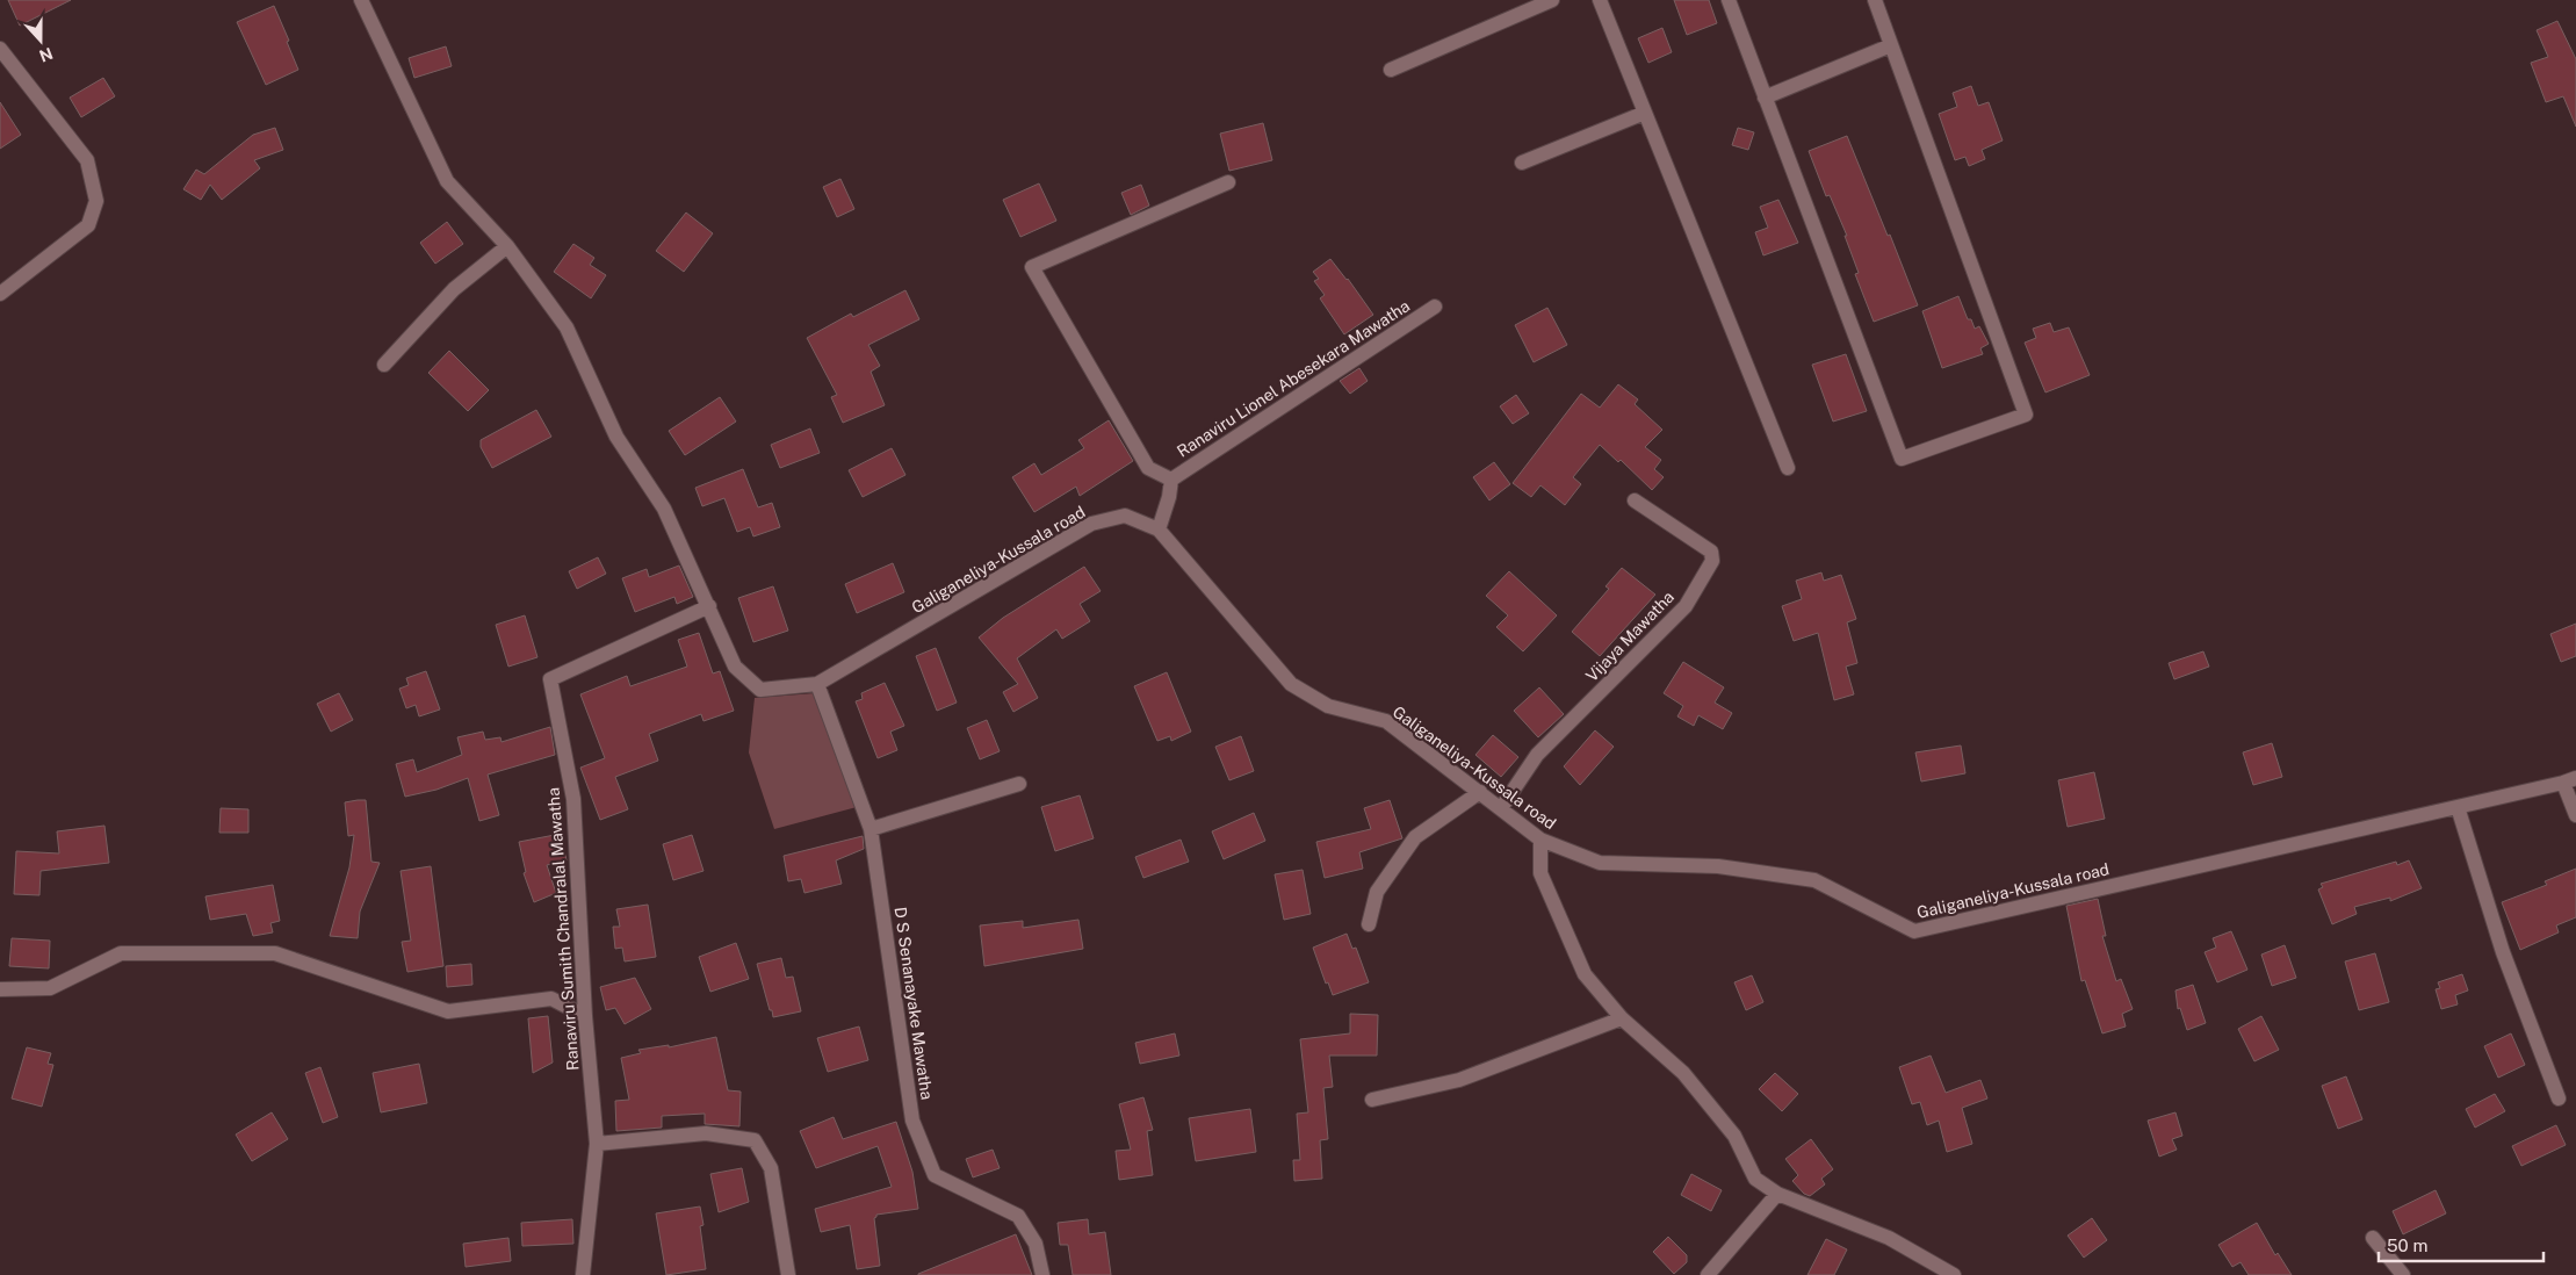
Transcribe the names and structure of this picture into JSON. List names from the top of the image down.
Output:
{
  "streets": {
    "street": [
      "Ranaviru Lionel Abesekara Mawatha",
      "Galiganeliya-Kussala road",
      "Vijaya Mawatha",
      "Ranaviru Sumith Chandralal Mawatha",
      "D S Senanayake Mawatha"
    ]
  },
  "crossings": [
    ["Galiganeliya-Kussala road", "Vijaya Mawatha"],
    ["Galiganeliya-Kussala road", "Ranaviru Sumith Chandralal Mawatha"],
    ["Galiganeliya-Kussala road", "D S Senanayake Mawatha"]
  ],
  "scale_bar": "50 m",
  "north": "bottom"
}
